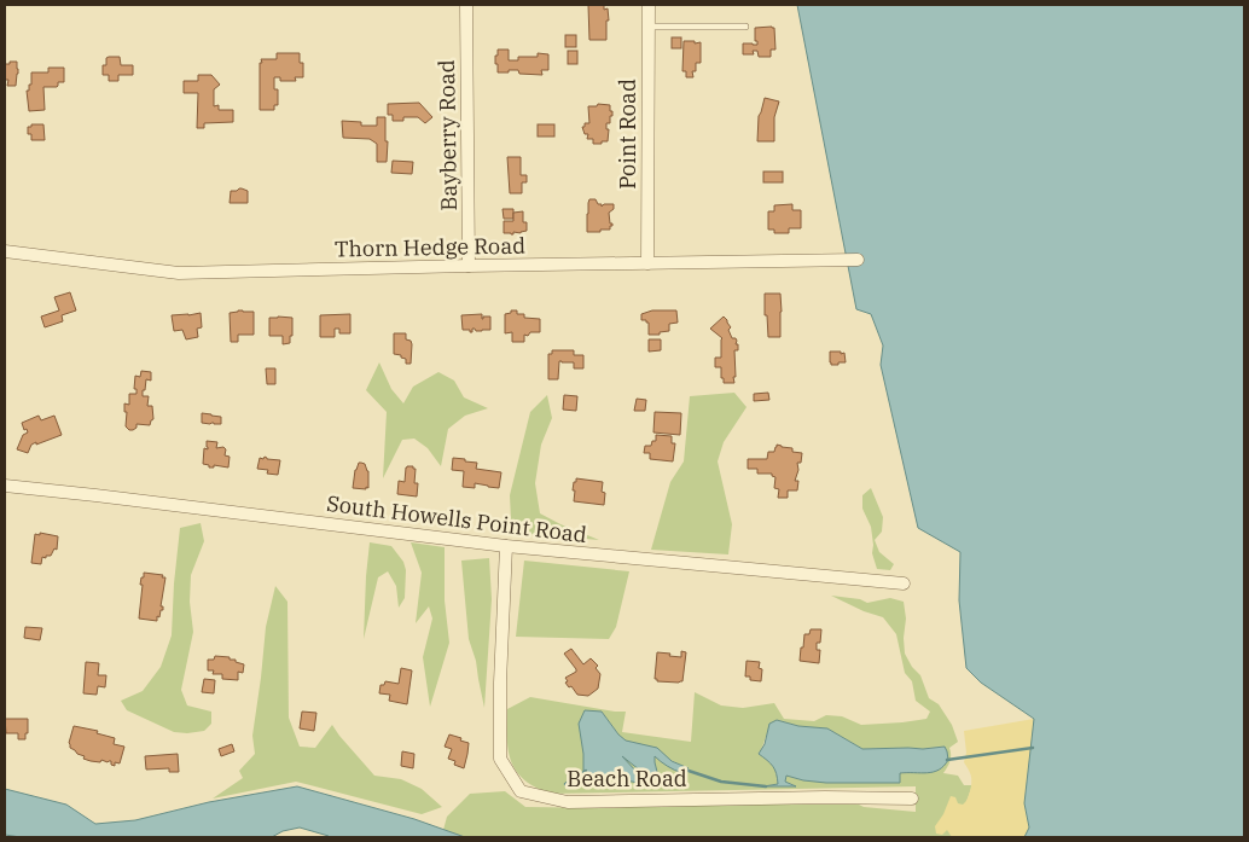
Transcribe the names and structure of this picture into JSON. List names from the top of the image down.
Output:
{
  "streets": {
    "street": [
      "Point Road",
      "Bayberry Road",
      "Thorn Hedge Road",
      "South Howells Point Road",
      "Beach Road"
    ]
  },
  "crossings": [
    ["Point Road", "Thorn Hedge Road"],
    ["Bayberry Road", "Thorn Hedge Road"],
    ["South Howells Point Road", "Beach Road"]
  ]
}
